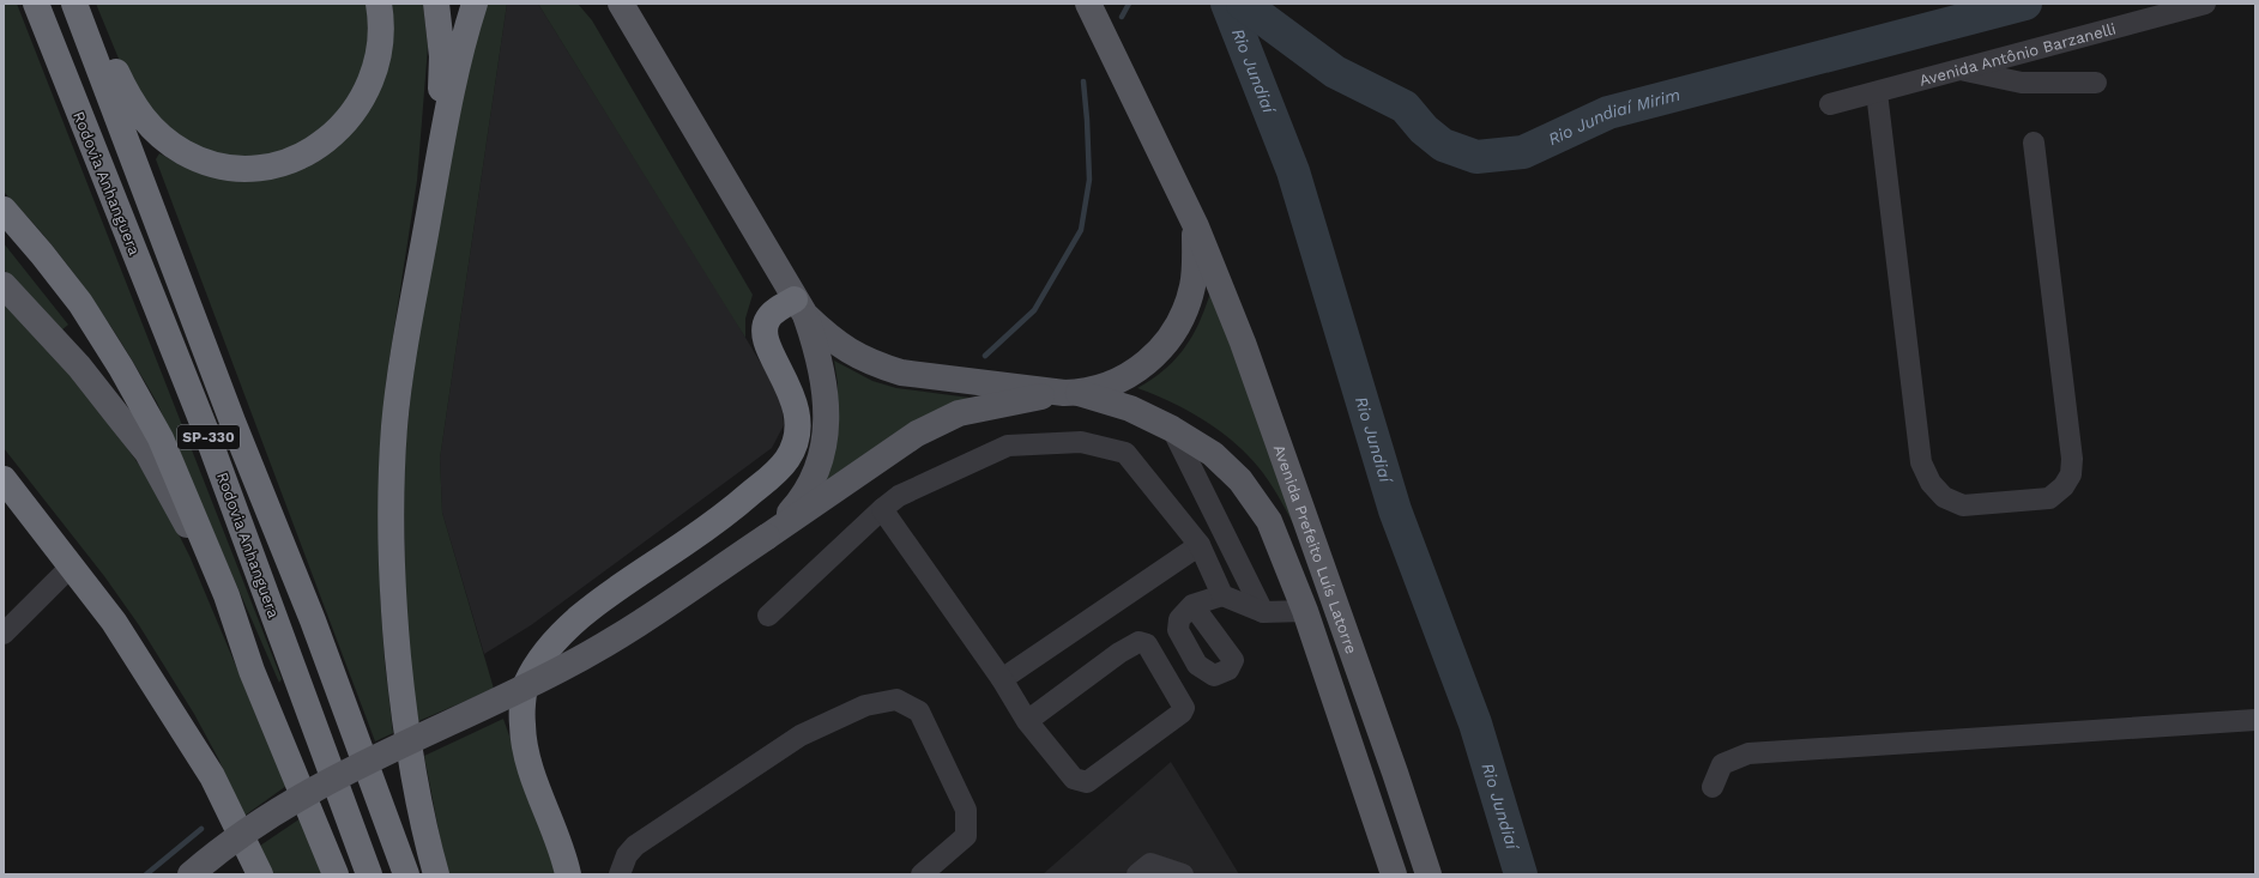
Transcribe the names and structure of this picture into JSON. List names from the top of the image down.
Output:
{
  "streets": {
    "highway": ["Rodovia Anhanguera", "SP-330"],
    "main road": ["Avenida Prefeito Luís Latorre"],
    "street": ["Avenida Antônio Barzanelli"]
  },
  "water": ["Rio Jundiaí", "Rio Jundiaí Mirim"]
}
